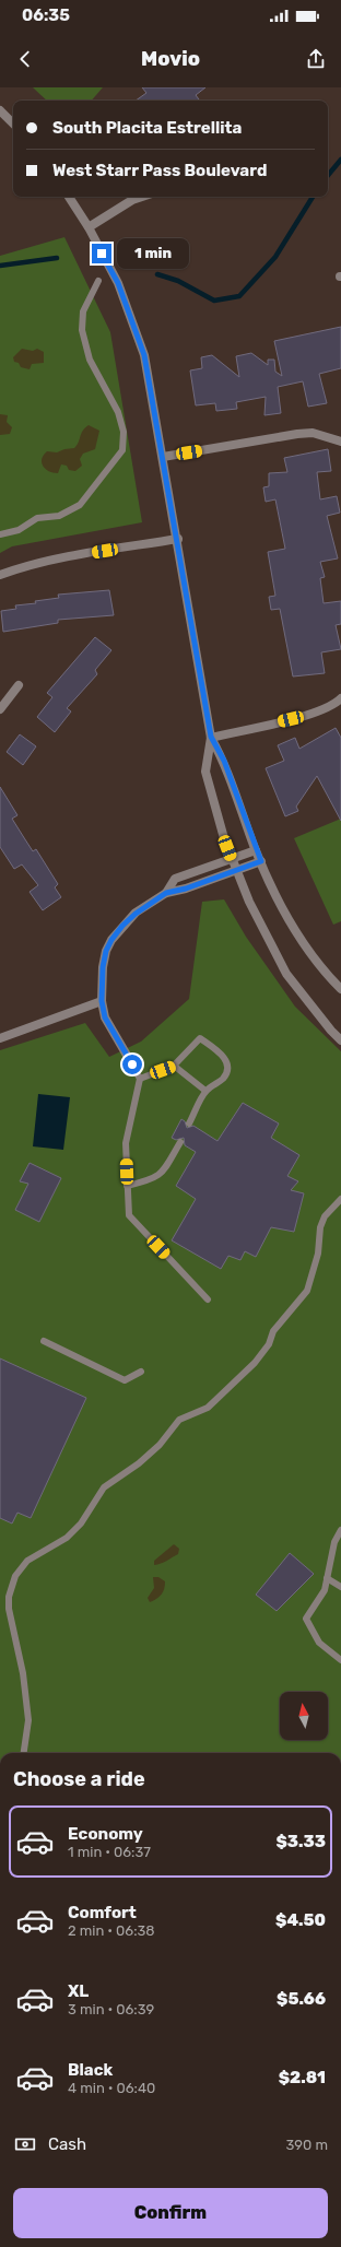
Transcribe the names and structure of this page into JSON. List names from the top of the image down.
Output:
{
  "north": "top",
  "page": {
    "status": "06:35",
    "header": "Movio",
    "banner": ["South Placita Estrellita", "West Starr Pass Boulevard"],
    "bubble": "1 min",
    "heading": "Choose a ride",
    "list": [
      {
        "name": "Economy",
        "note": "1 min · 06:37",
        "value": "$3.33"
      },
      {
        "name": "Comfort",
        "note": "2 min · 06:38",
        "value": "$4.50"
      },
      {
        "name": "XL",
        "note": "3 min · 06:39",
        "value": "$5.66"
      },
      {
        "name": "Black",
        "note": "4 min · 06:40",
        "value": "$2.81"
      }
    ],
    "pay": ["Cash", "390 m"],
    "buttons": "Confirm"
  }
}
